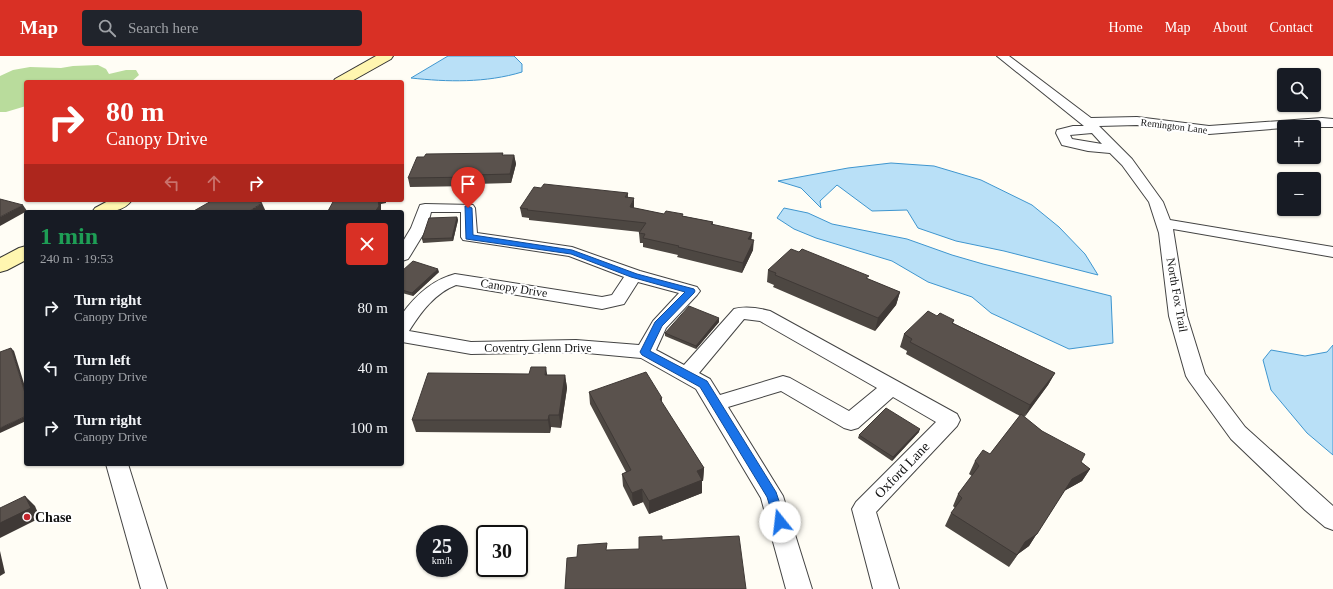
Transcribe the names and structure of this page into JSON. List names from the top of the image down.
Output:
{
  "streets": {
    "street": [
      "Remington Lane",
      "Canopy Drive",
      "North Fox Trail",
      "Coventry Glenn Drive",
      "Oxford Lane"
    ]
  },
  "crossings": [
    ["Remington Lane", "North Fox Trail"],
    ["Coventry Glenn Drive", "Oxford Lane"]
  ],
  "places": ["Chase"],
  "page": {
    "header": "Map",
    "search": "Search here",
    "nav": [
      "Home",
      "Map",
      "About",
      "Contact"
    ],
    "map_buttons": ["+", "−"],
    "turn": ["80 m", "Canopy Drive"],
    "heading": ["1 min", "240 m · 19:53"],
    "list": [
      {
        "name": "Turn right",
        "note": "Canopy Drive",
        "value": "80 m"
      },
      {
        "name": "Turn left",
        "note": "Canopy Drive",
        "value": "40 m"
      },
      {
        "name": "Turn right",
        "note": "Canopy Drive",
        "value": "100 m"
      }
    ],
    "speed": "25 km/h",
    "limit": "30"
  }
}
